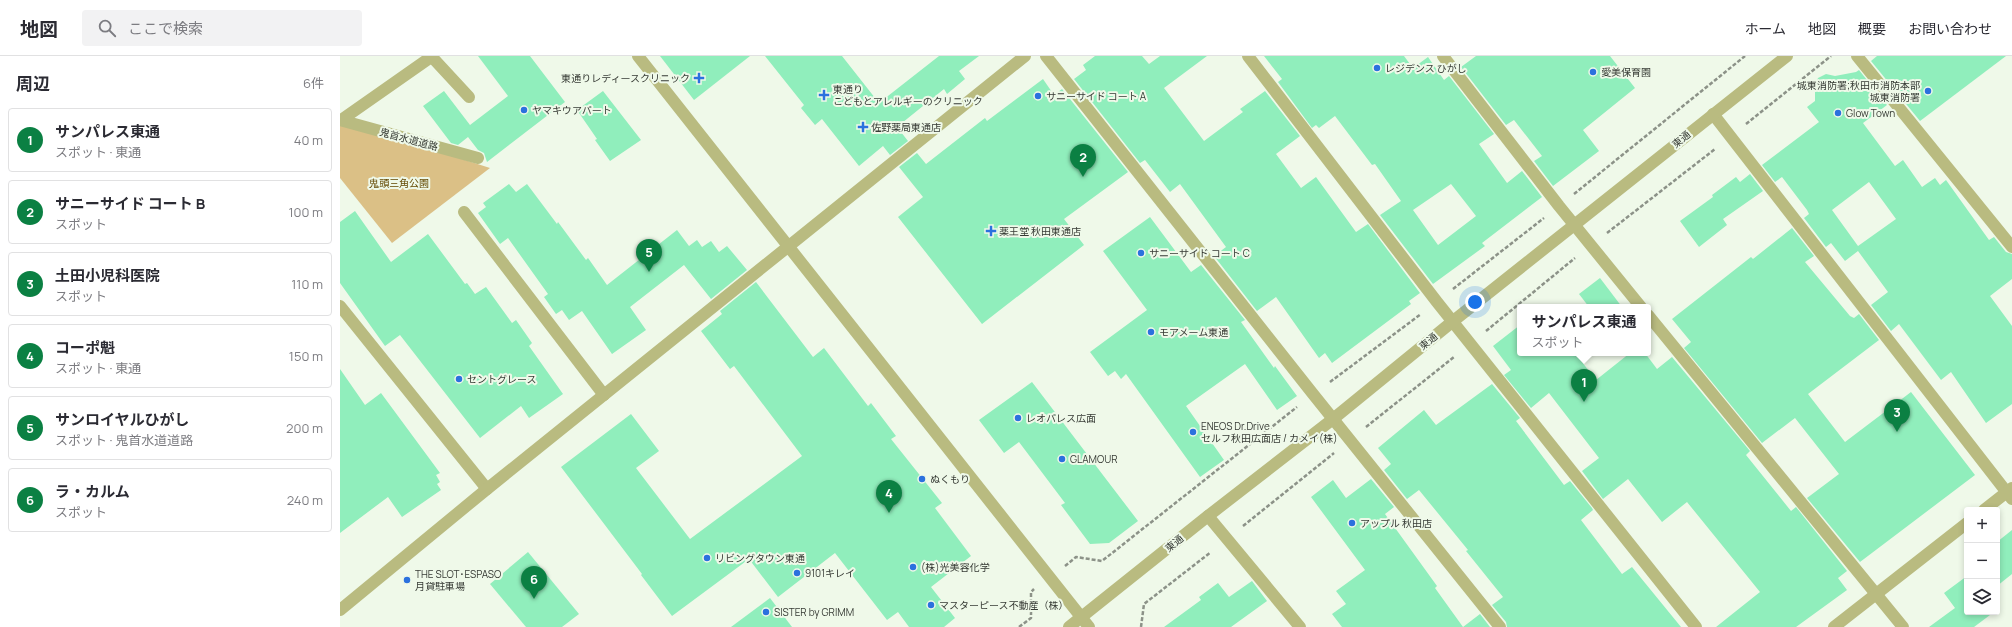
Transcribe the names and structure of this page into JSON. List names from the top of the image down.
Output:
{
  "streets": {
    "street": ["鬼首水道道路", "東通"]
  },
  "parks": ["鬼頭三角公園"],
  "places": {
    "other": [
      "レジデンス ひがし",
      "愛美保育園",
      "城東消防署;秋田市消防本部 城東消防署",
      "サニーサイド コート A",
      "ヤマキウアパート",
      "Glow Town",
      "サニーサイド コート C",
      "モアメーム東通",
      "セントグレース",
      "レオパレス広面",
      "ENEOS Dr.Drive セルフ秋田広面店 / カメイ(株)",
      "GLAMOUR",
      "ぬくもり",
      "アップル 秋田店",
      "リビングタウン東通",
      "(株)光美容化学",
      "9101キレイ",
      "THE SLOT･ESPASO 月貸駐車場",
      "マスターピース不動産（株）",
      "SISTER by GRIMM"
    ],
    "health": [
      "東通りレディースクリニック",
      "東通り こどもとアレルギーのクリニック",
      "佐野薬局東通店",
      "薬王堂 秋田東通店"
    ]
  },
  "page": {
    "header": "地図",
    "search": "ここで検索",
    "nav": [
      "ホーム",
      "地図",
      "概要",
      "お問い合わせ"
    ],
    "heading": ["周辺", "6件"],
    "list": [
      {
        "mark": "1",
        "name": "サンパレス東通",
        "note": "スポット · 東通",
        "value": "40 m"
      },
      {
        "mark": "2",
        "name": "サニーサイド コート B",
        "note": "スポット",
        "value": "100 m"
      },
      {
        "mark": "3",
        "name": "土田小児科医院",
        "note": "スポット",
        "value": "110 m"
      },
      {
        "mark": "4",
        "name": "コーポ魁",
        "note": "スポット · 東通",
        "value": "150 m"
      },
      {
        "mark": "5",
        "name": "サンロイヤルひがし",
        "note": "スポット · 鬼首水道道路",
        "value": "200 m"
      },
      {
        "mark": "6",
        "name": "ラ・カルム",
        "note": "スポット",
        "value": "240 m"
      }
    ],
    "pins": [
      "2",
      "5",
      "1",
      "3",
      "4",
      "6"
    ],
    "popup": ["サンパレス東通", "スポット"],
    "map_buttons": ["+", "−"]
  }
}
